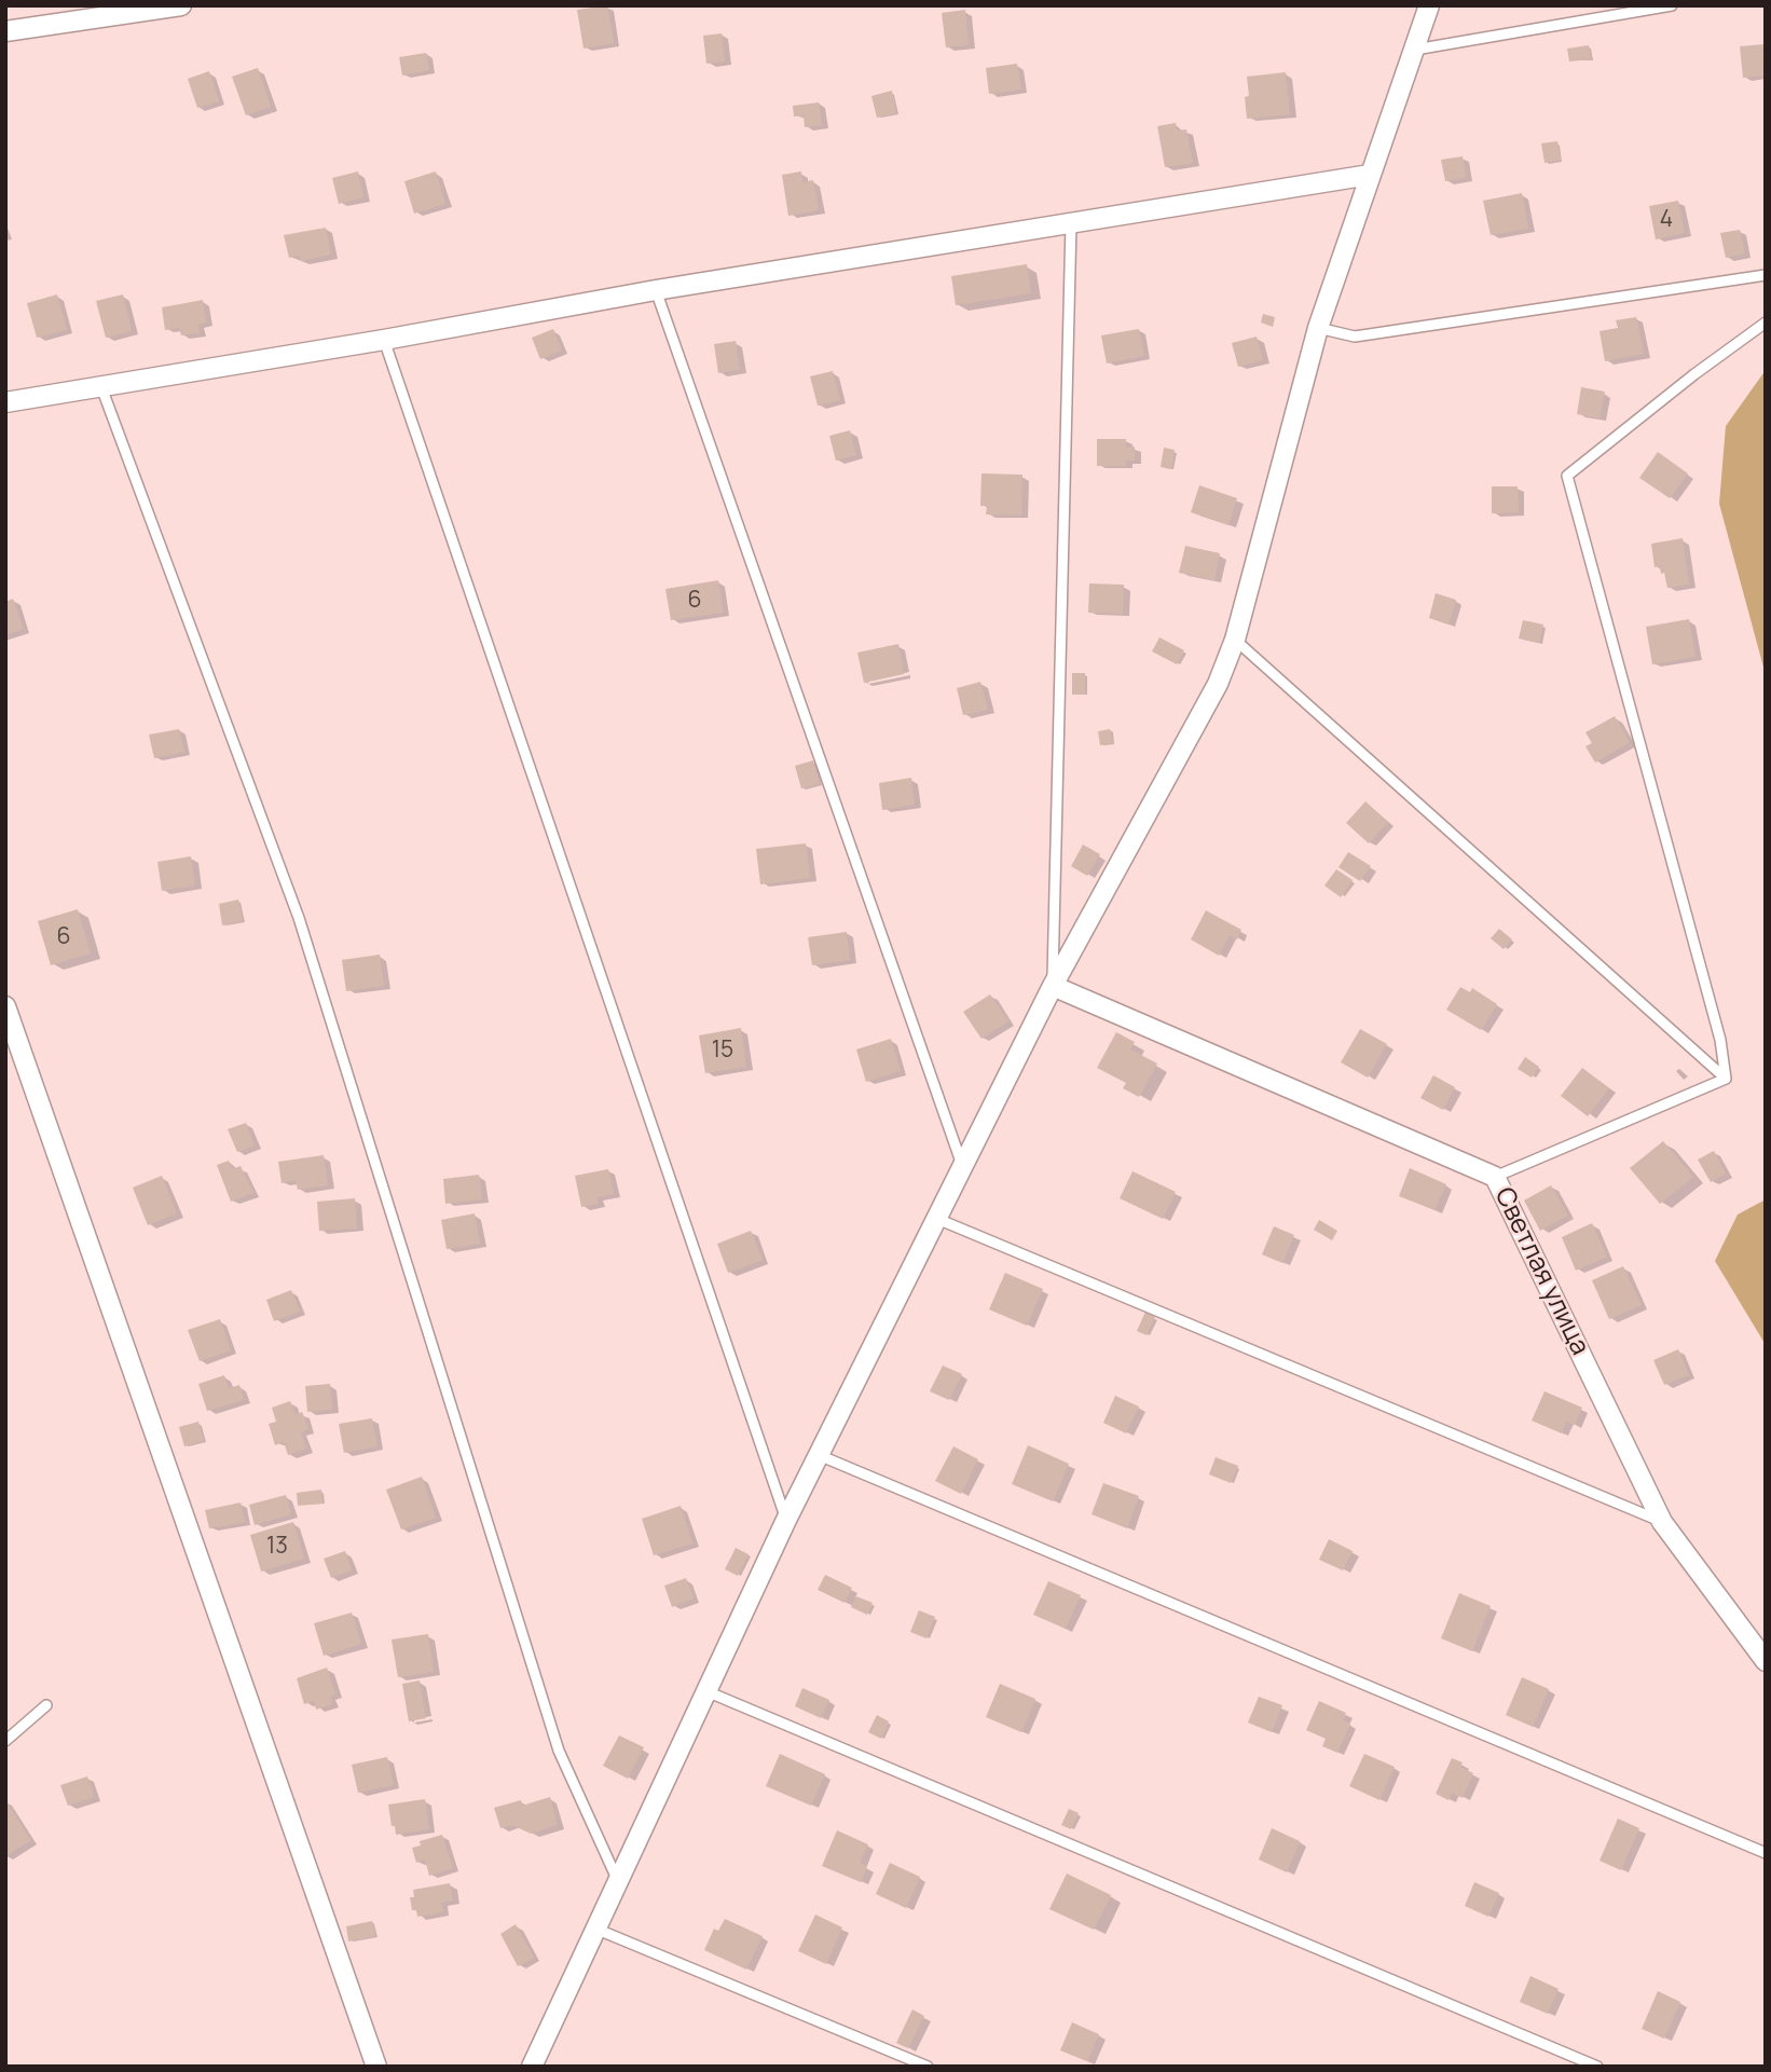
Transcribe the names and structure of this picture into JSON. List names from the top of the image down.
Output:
{
  "streets": {
    "street": ["Светлая улица"]
  },
  "house_numbers": [
    "4",
    "6",
    "6",
    "15",
    "13"
  ]
}
